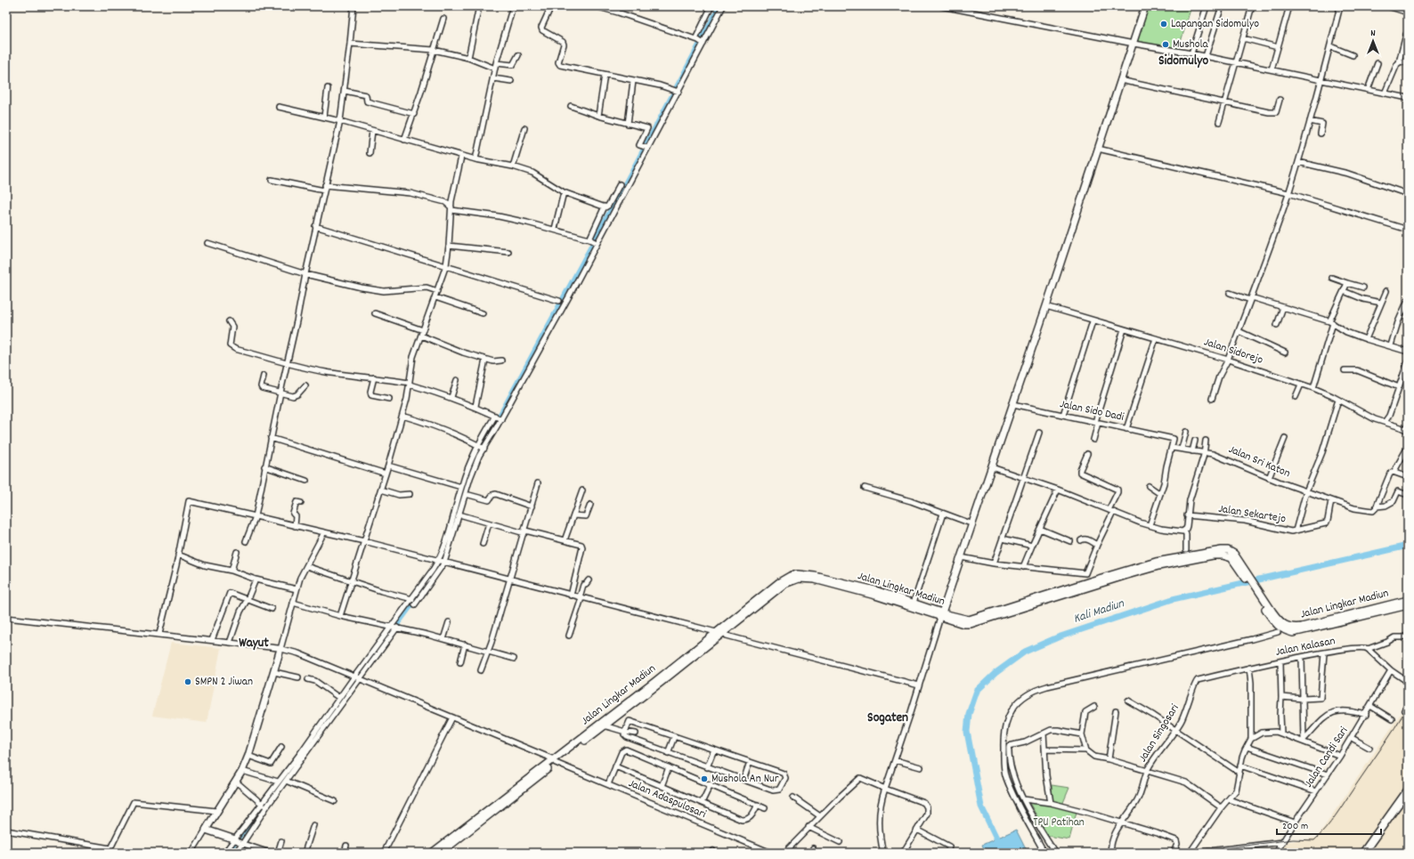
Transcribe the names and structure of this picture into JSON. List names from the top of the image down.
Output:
{
  "streets": {
    "main road": ["Jalan Lingkar Madiun"],
    "street": [
      "Jalan Sidorejo",
      "Jalan Sido Dadi",
      "Jalan Sri Katon",
      "Jalan Sekartejo",
      "Jalan Kalasan",
      "Jalan Singosari",
      "Jalan Candi Sari",
      "Jalan Adaspulosari"
    ]
  },
  "crossings": [
    ["Jalan Sidorejo", "Jalan Sekartejo"],
    ["Jalan Sido Dadi", "Jalan Sri Katon"],
    ["Jalan Sri Katon", "Jalan Sekartejo"],
    ["Jalan Lingkar Madiun", "Jalan Adaspulosari"],
    ["Jalan Kalasan", "Jalan Singosari"]
  ],
  "districts": ["Sidomulyo", "Wayut", "Sogaten"],
  "water": ["Kali Madiun"],
  "parks": ["TPU Patihan"],
  "places": [
    "Lapangan Sidomulyo",
    "Mushola",
    "SMPN 2 Jiwan",
    "Mushola An Nur"
  ],
  "scale_bar": "200 m",
  "north": "top"
}
